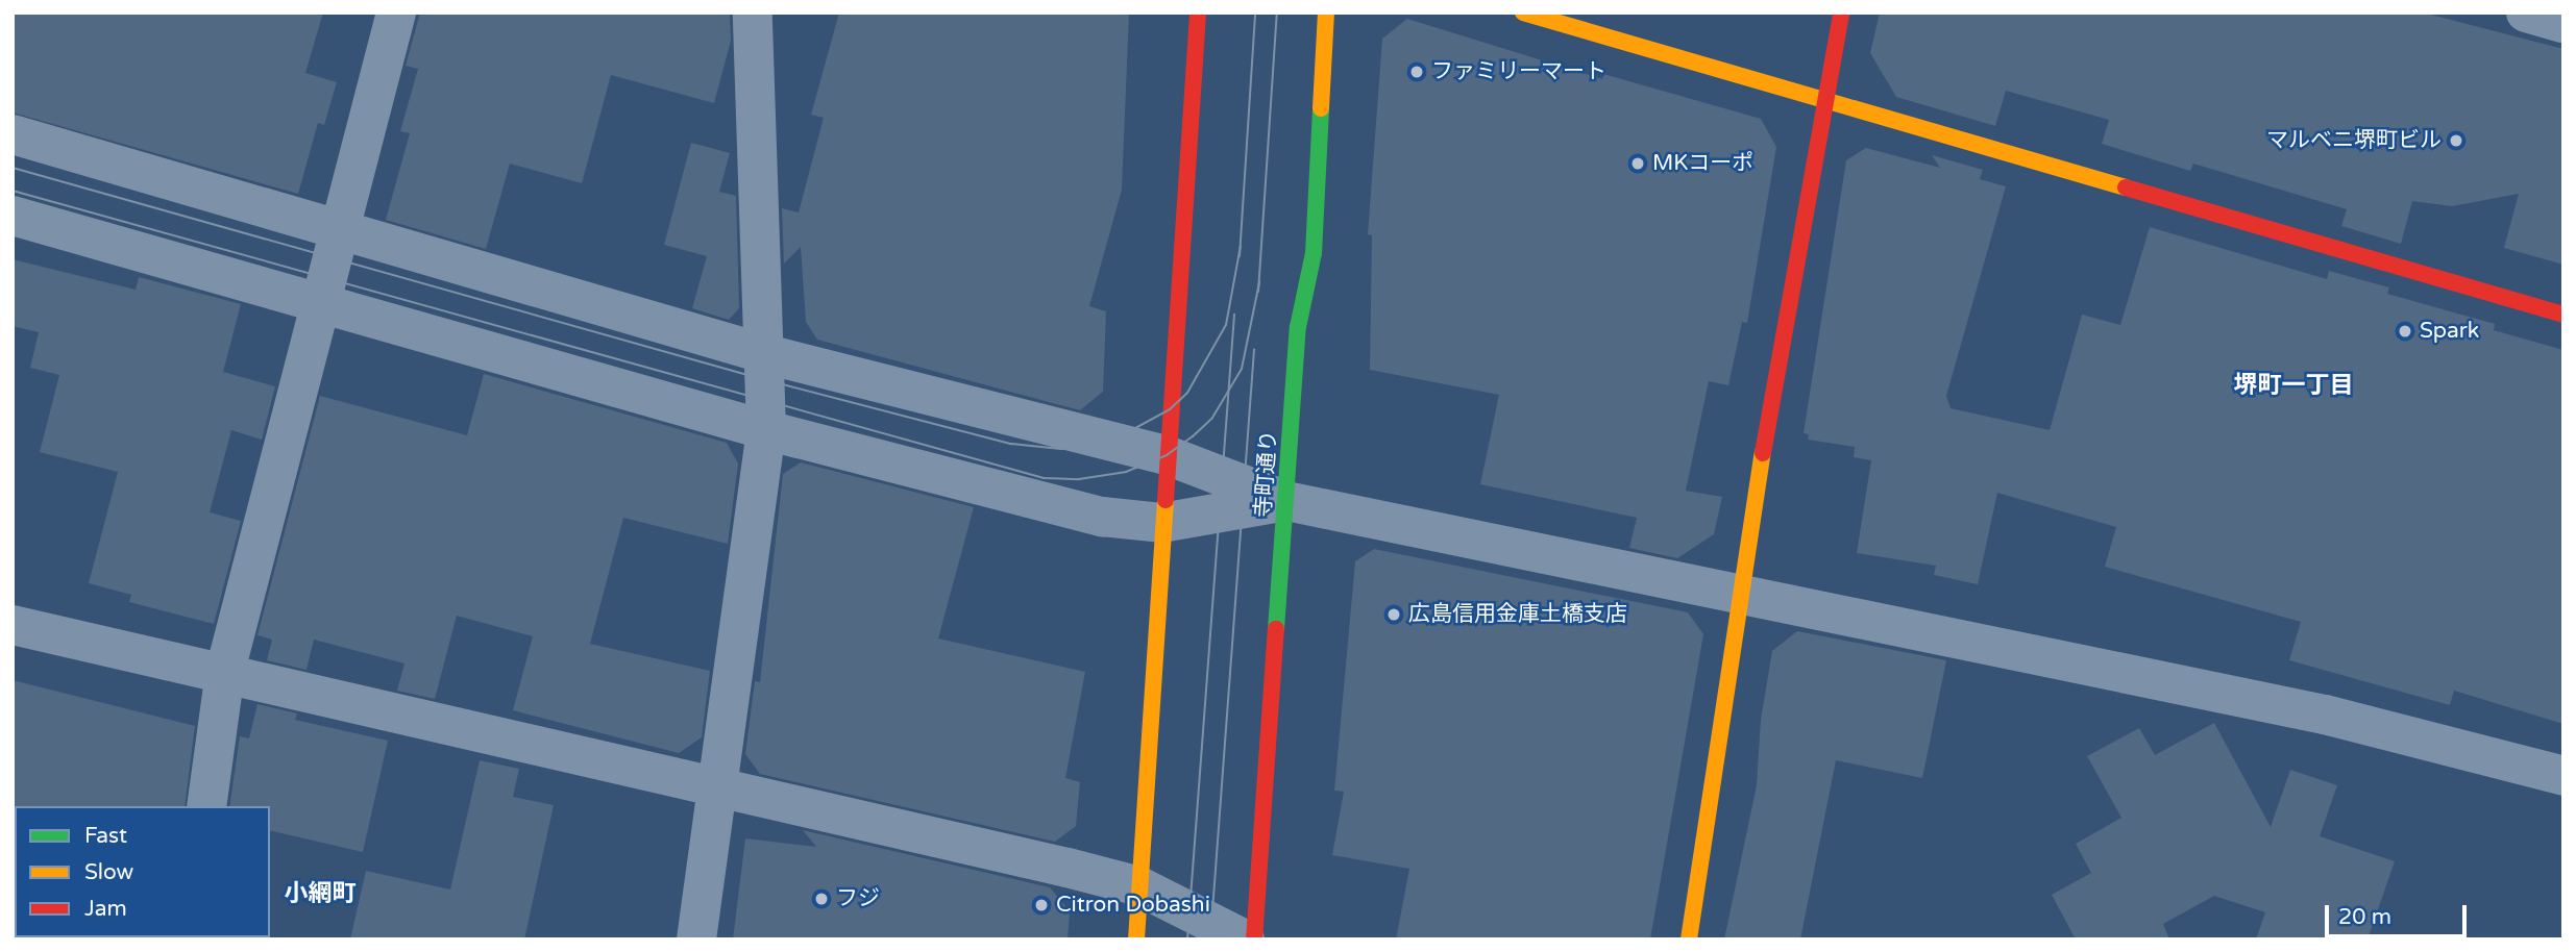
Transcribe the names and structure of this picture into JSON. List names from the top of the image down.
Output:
{
  "streets": {
    "street": ["寺町通り"]
  },
  "districts": ["堺町一丁目", "小網町"],
  "places": [
    "ファミリーマート",
    "マルベニ堺町ビル",
    "MKコーポ",
    "Spark",
    "広島信用金庫土橋支店",
    "フジ",
    "Citron Dobashi"
  ],
  "legend": ["Fast", "Slow", "Jam"],
  "scale_bar": "20 m"
}
